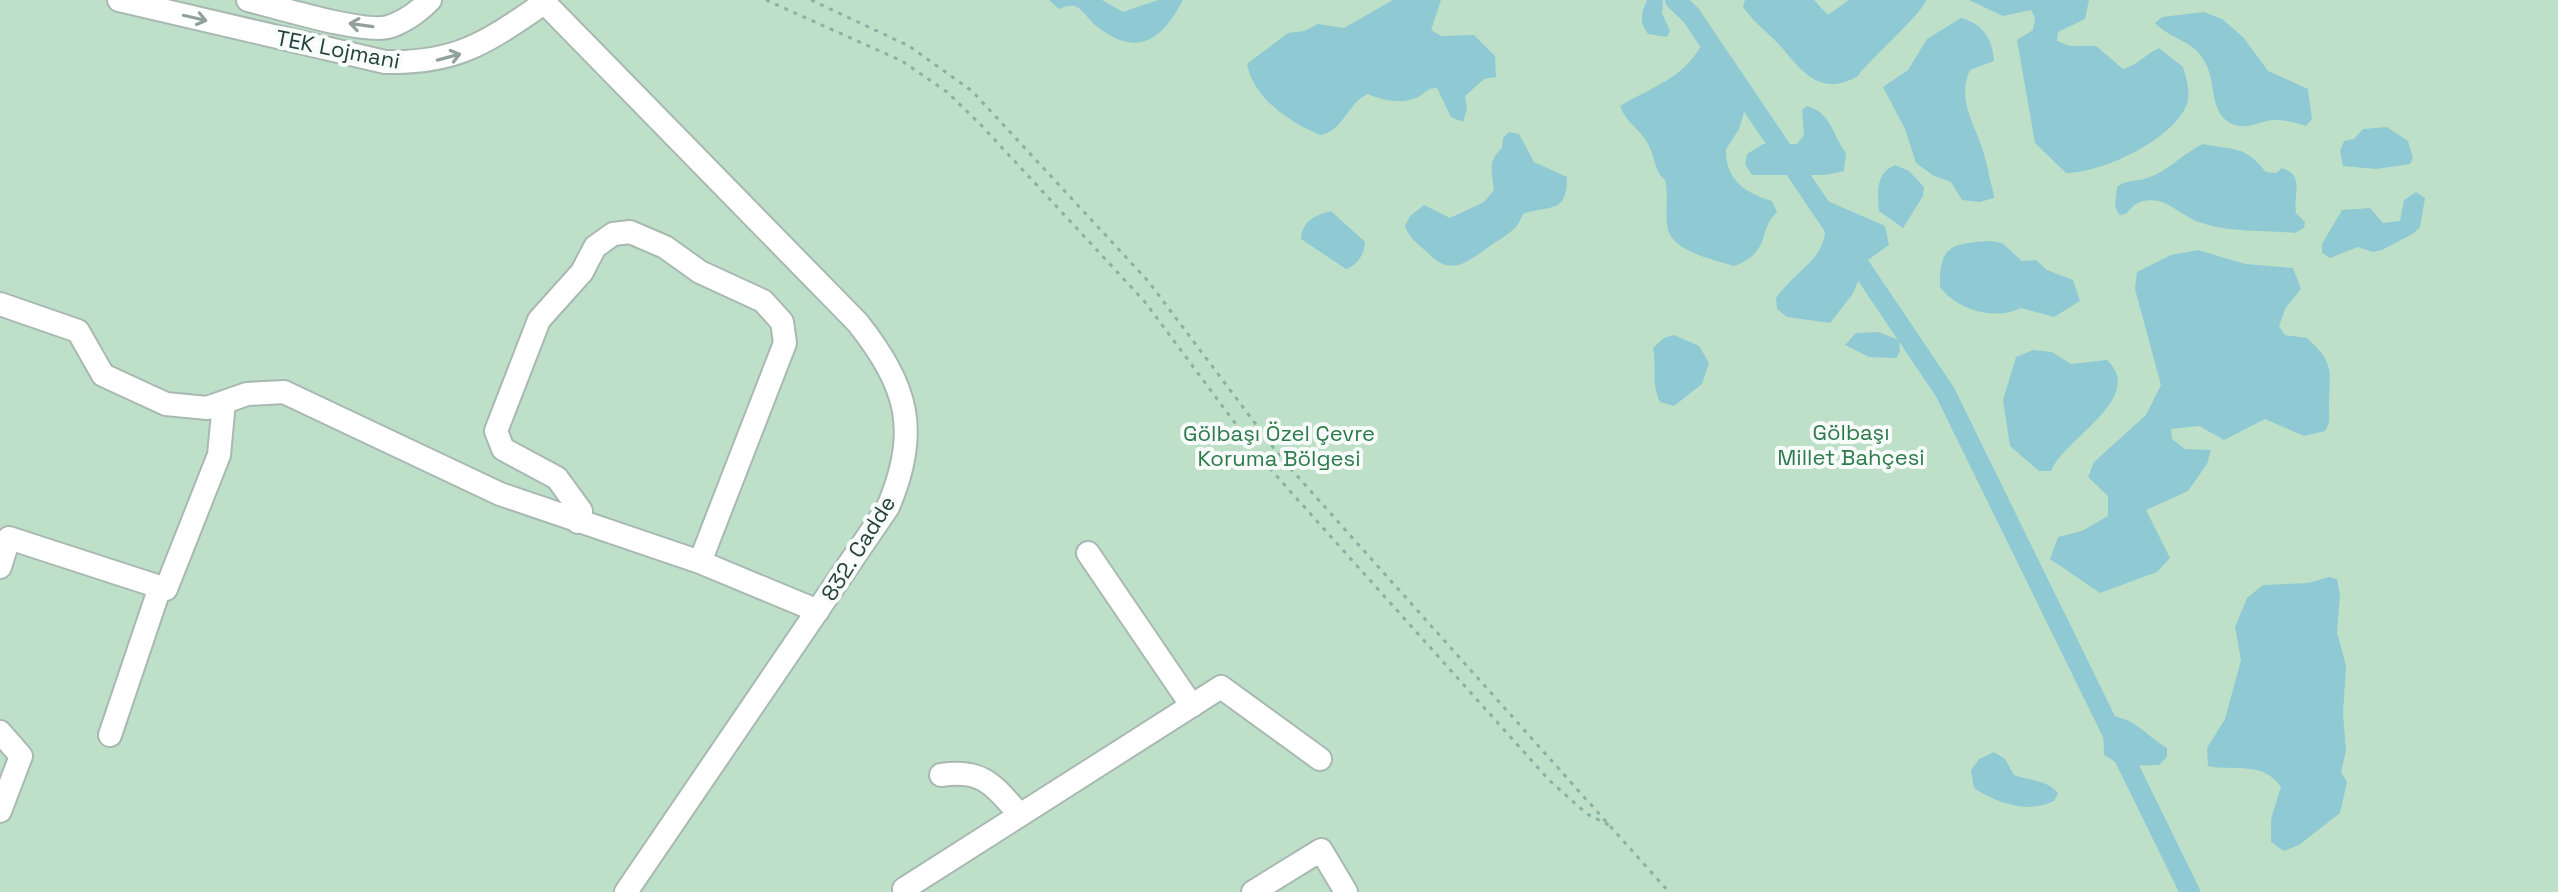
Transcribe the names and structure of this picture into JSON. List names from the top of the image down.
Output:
{
  "streets": {
    "street": ["TEK Lojmani", "832. Cadde"]
  },
  "crossings": [
    ["TEK Lojmani", "832. Cadde"]
  ],
  "parks": ["Gölbaşı Millet Bahçesi", "Gölbaşı Özel Çevre Koruma Bölgesi"]
}
